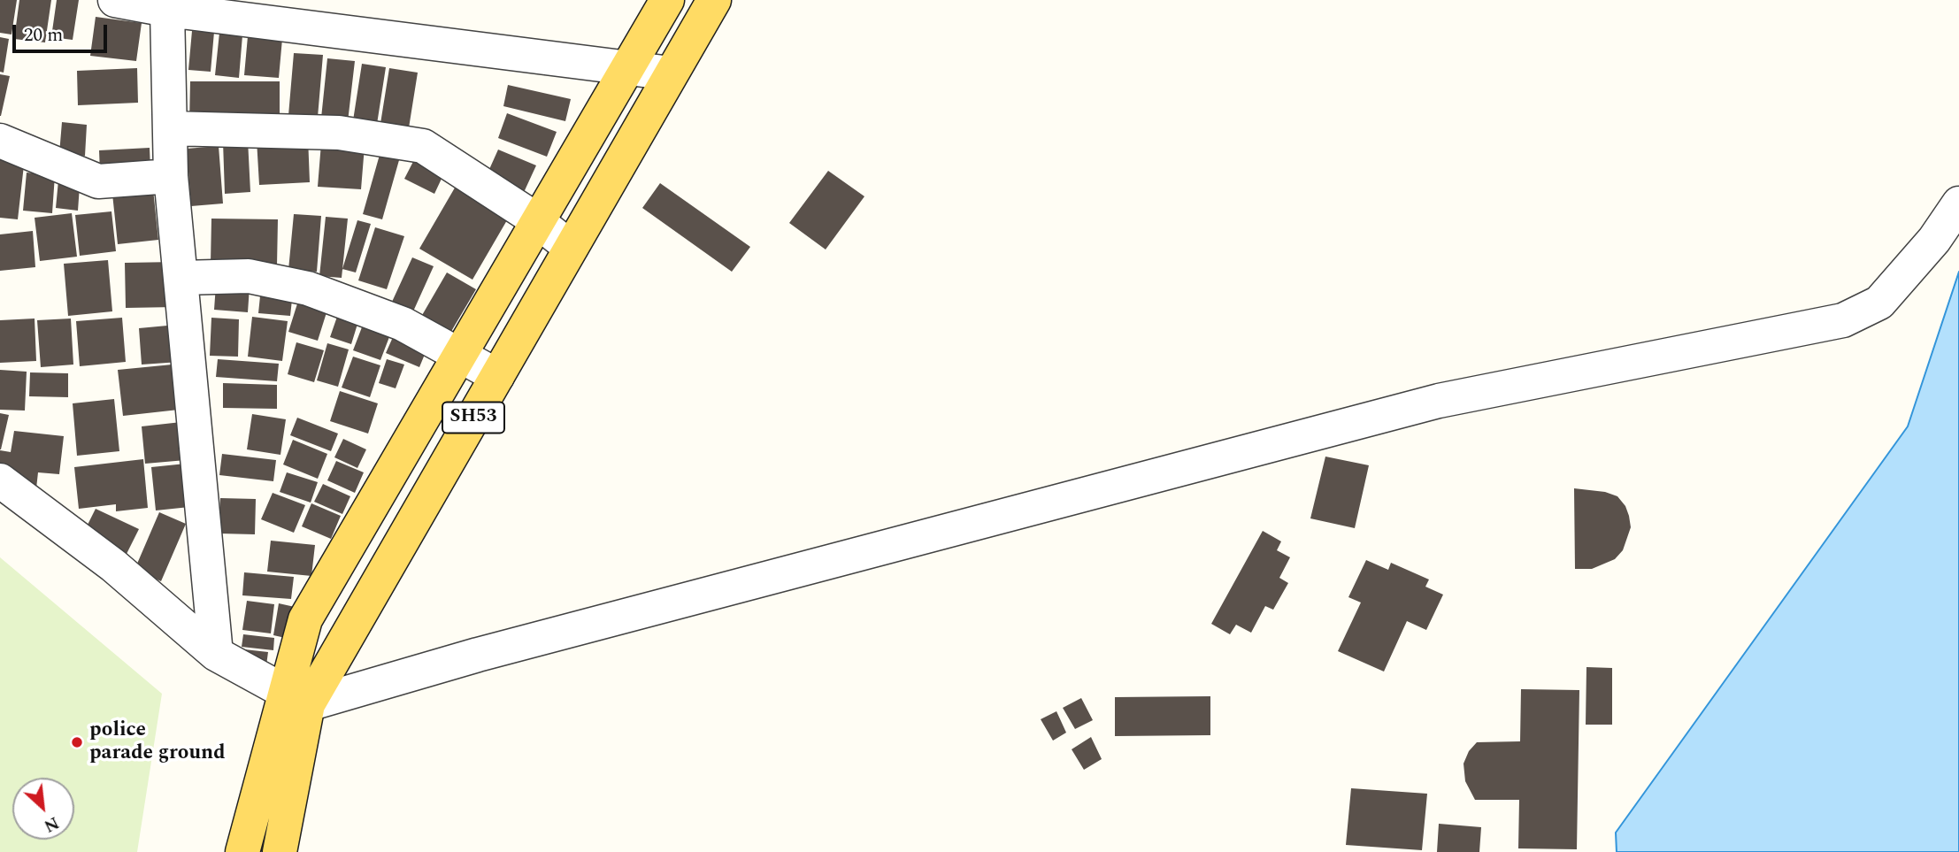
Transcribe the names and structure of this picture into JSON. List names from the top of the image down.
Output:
{
  "streets": {
    "main road": ["SH53"]
  },
  "places": ["police parade ground"],
  "scale_bar": "20 m",
  "north": "bottom right"
}
